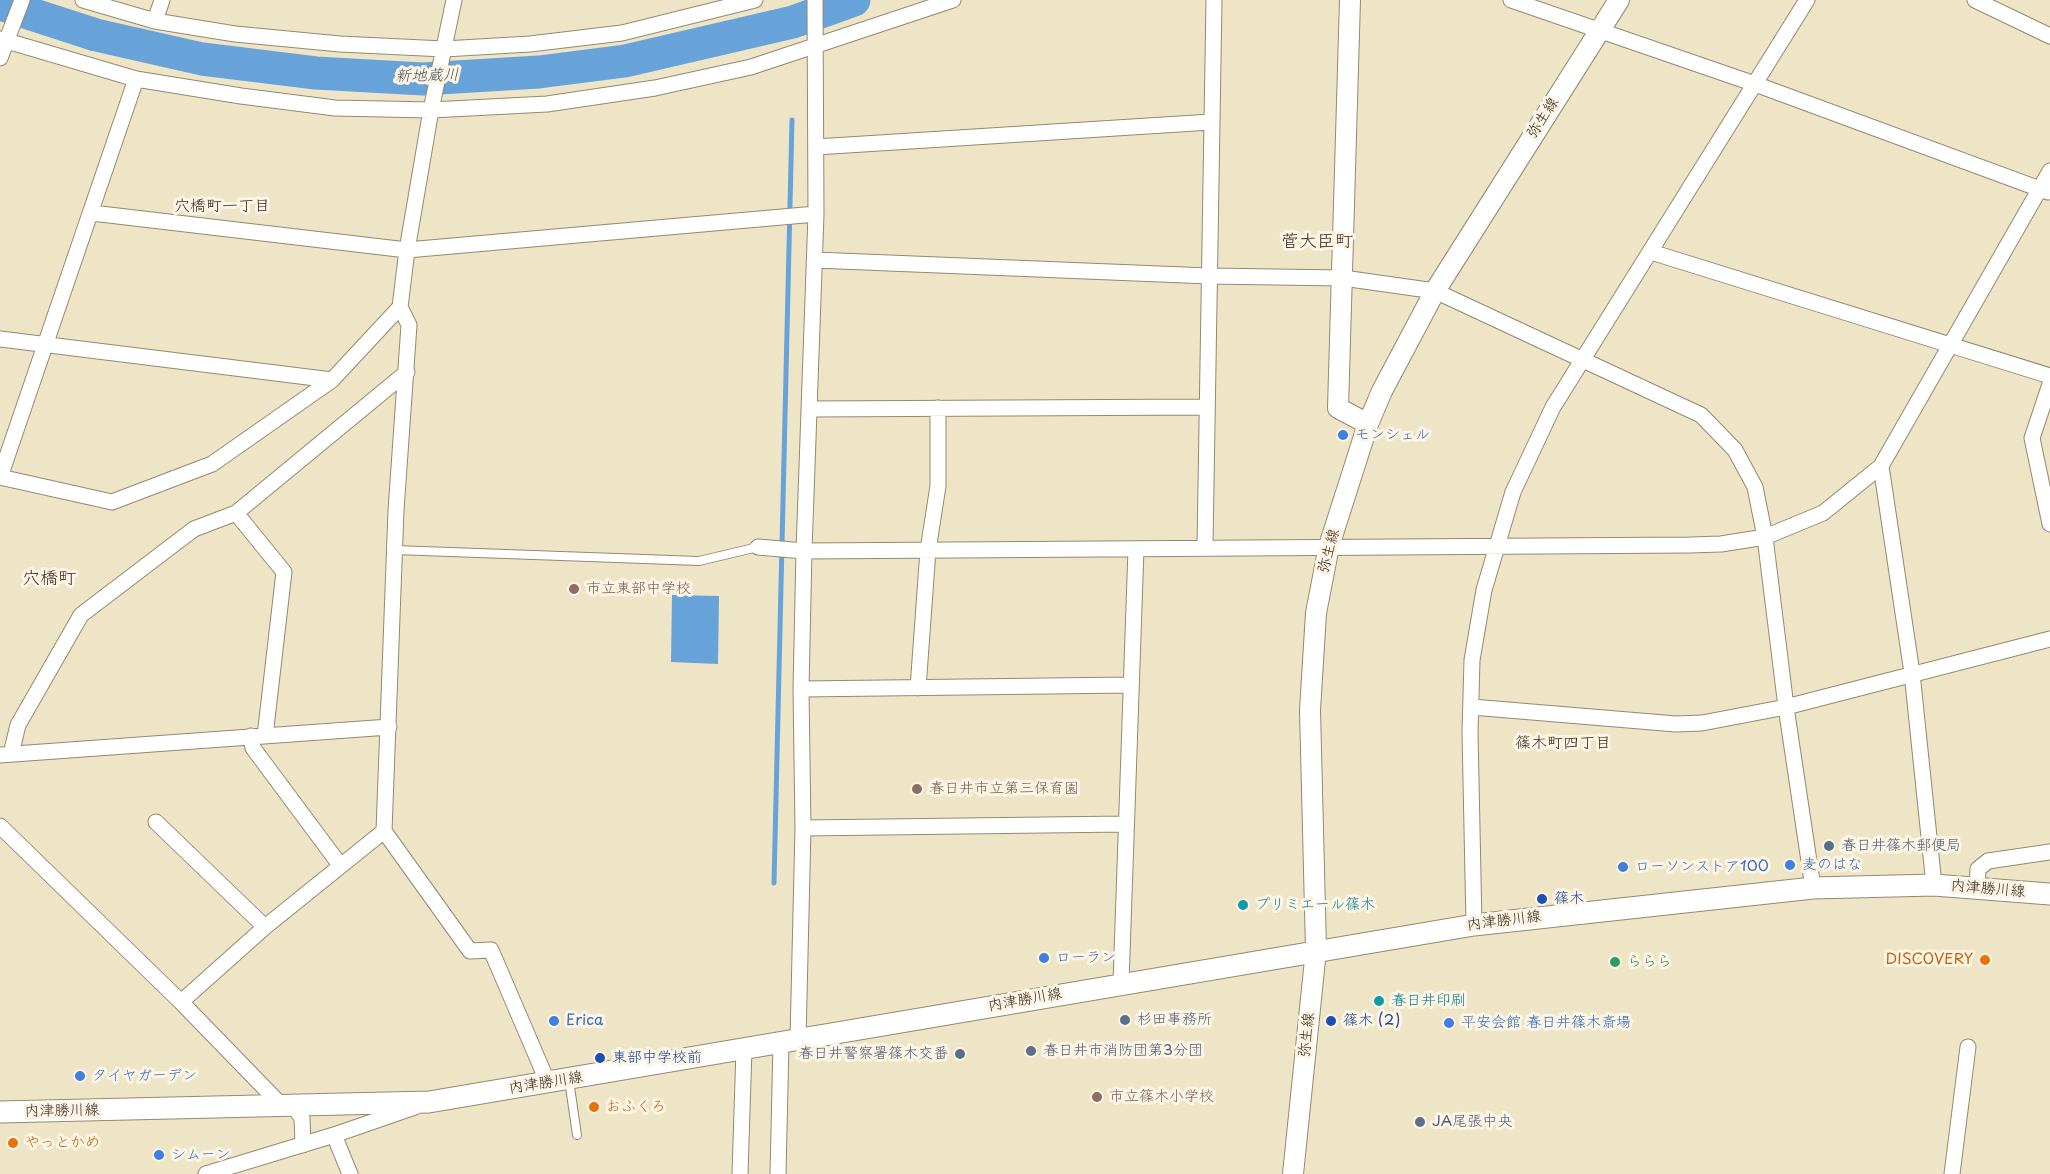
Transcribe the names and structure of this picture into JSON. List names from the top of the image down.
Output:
{
  "streets": {
    "main road": ["内津勝川線"],
    "street": ["弥生線"]
  },
  "crossings": [
    ["弥生線", "内津勝川線"]
  ],
  "districts": [
    "穴橋町一丁目",
    "菅大臣町",
    "穴橋町",
    "篠木町四丁目"
  ],
  "water": ["新地蔵川"],
  "places": [
    "モンシェル",
    "市立東部中学校",
    "春日井市立第三保育園",
    "春日井篠木郵便局",
    "麦のはな",
    "ローソンストア100",
    "篠木",
    "プリミエール篠木",
    "ローラン",
    "DISCOVERY",
    "ららら",
    "春日井印刷",
    "杉田事務所",
    "Erica",
    "篠木 (2)",
    "平安会館 春日井篠木斎場",
    "春日井市消防団第3分団",
    "春日井警察署篠木交番",
    "東部中学校前",
    "タイヤガーデン",
    "市立篠木小学校",
    "おふくろ",
    "JA尾張中央",
    "やっとかめ",
    "シムーン"
  ]
}
